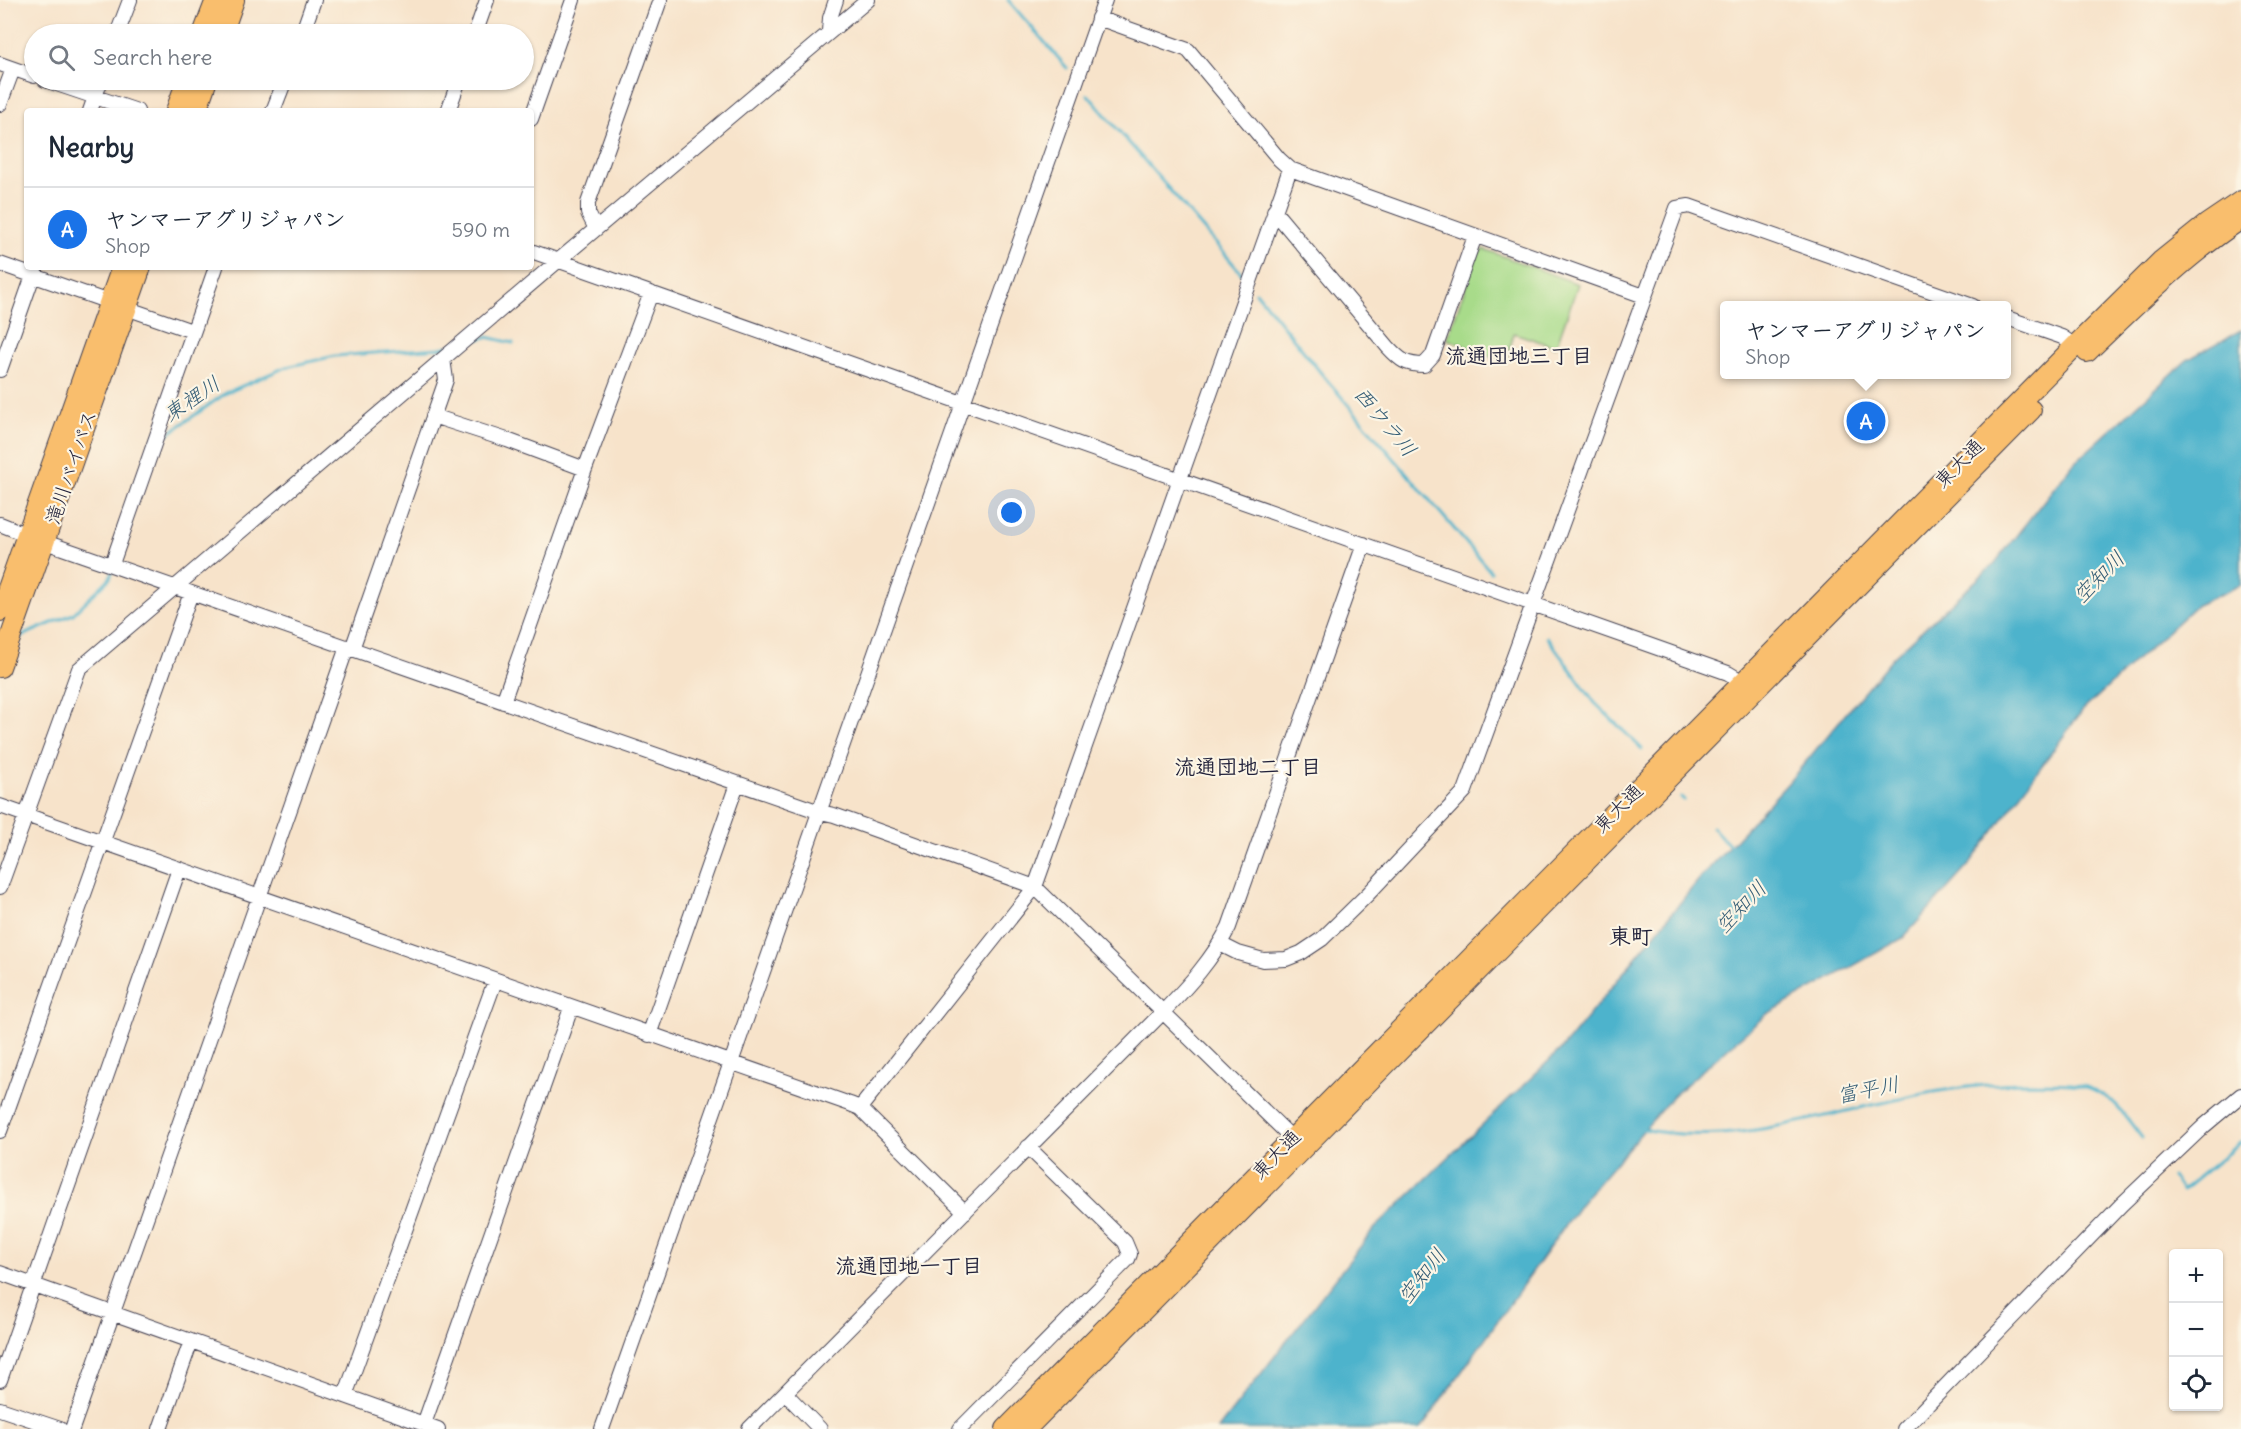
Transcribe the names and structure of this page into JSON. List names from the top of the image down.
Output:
{
  "streets": {
    "highway": ["東大通", "滝川バイパス"]
  },
  "districts": [
    "流通団地三丁目",
    "流通団地二丁目",
    "東町",
    "流通団地一丁目"
  ],
  "water": [
    "東裡川",
    "西ウラ川",
    "空知川",
    "富平川"
  ],
  "page": {
    "search": "Search here",
    "heading": "Nearby",
    "list": [
      {
        "mark": "A",
        "name": "ヤンマーアグリジャパン",
        "note": "Shop",
        "value": "590 m"
      }
    ],
    "popup": ["ヤンマーアグリジャパン", "Shop"],
    "pins": "A",
    "map_buttons": ["+", "−"]
  }
}
